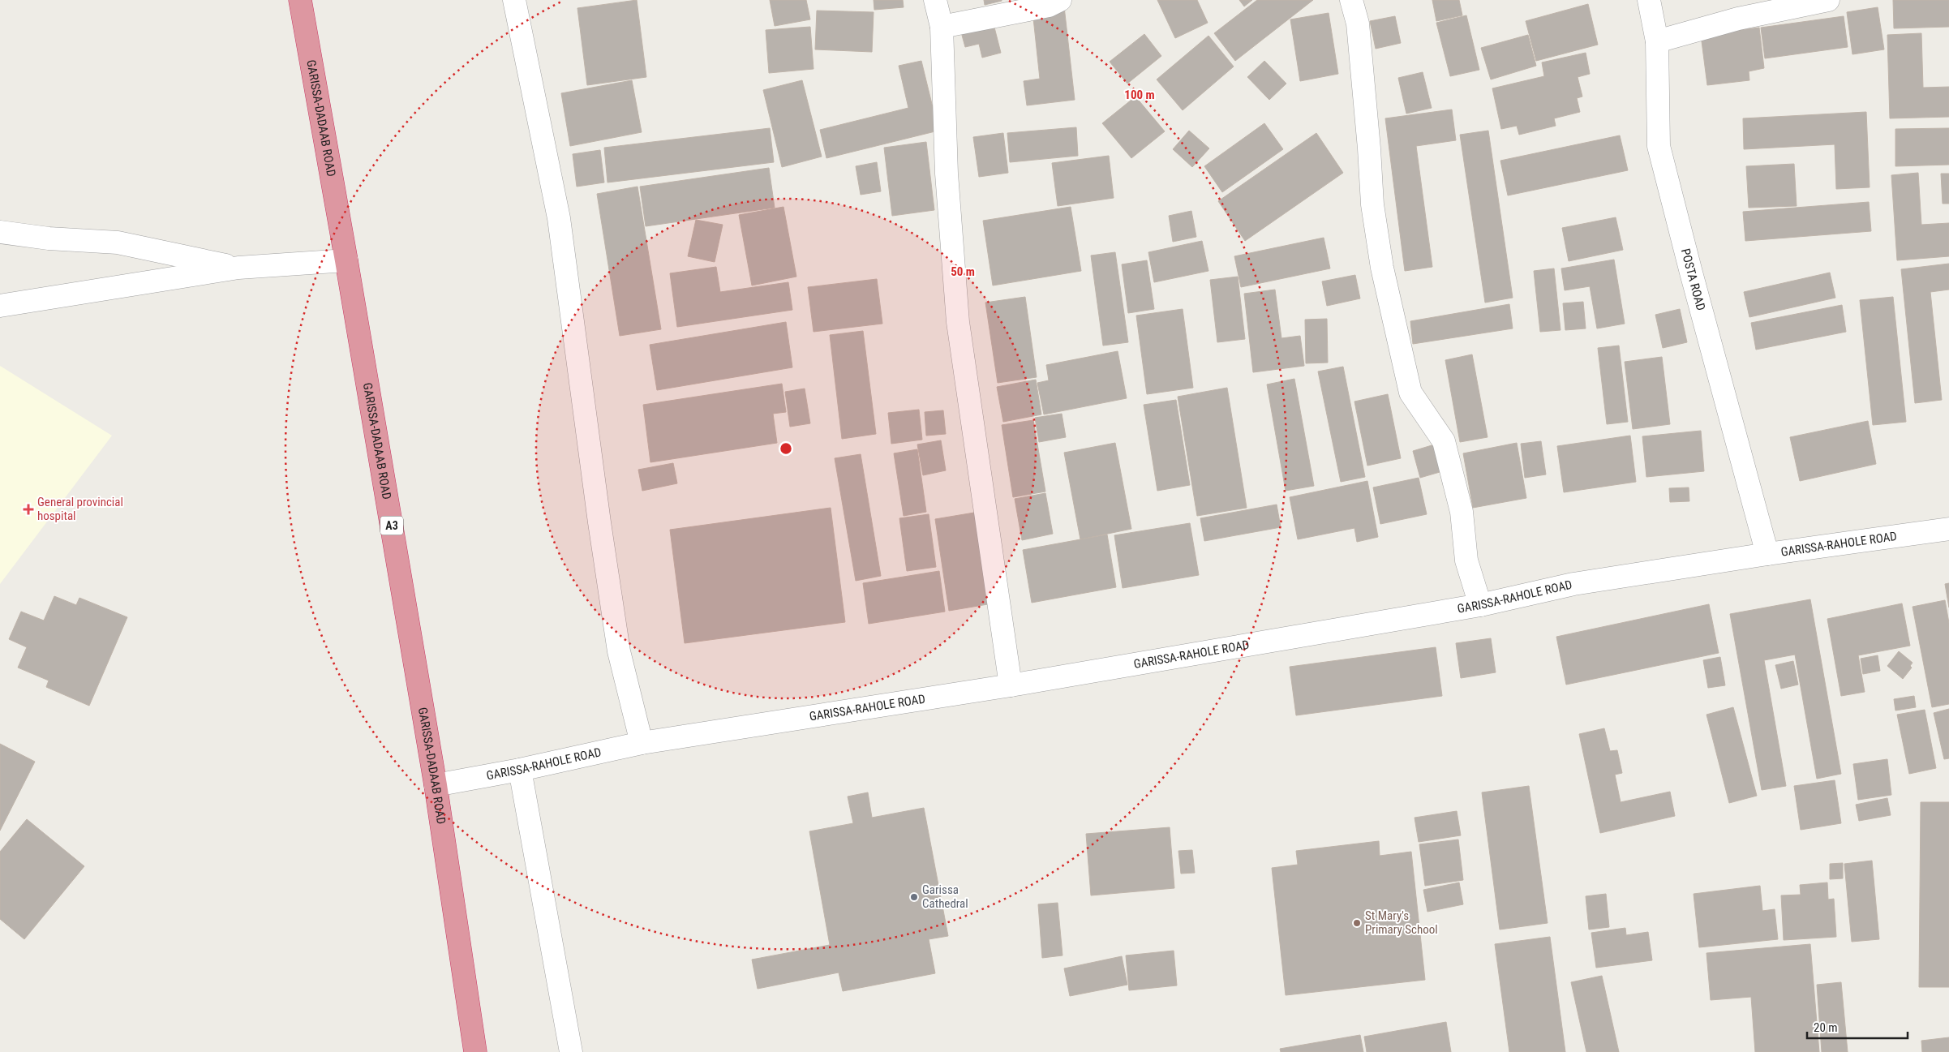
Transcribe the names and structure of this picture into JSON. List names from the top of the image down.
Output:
{
  "streets": {
    "highway": ["GARISSA-DADAAB ROAD", "A3"],
    "street": ["POSTA ROAD", "GARISSA-RAHOLE ROAD"]
  },
  "crossings": [
    ["GARISSA-DADAAB ROAD", "GARISSA-RAHOLE ROAD"],
    ["POSTA ROAD", "GARISSA-RAHOLE ROAD"]
  ],
  "places": {
    "health": ["General provincial hospital"],
    "other": ["Garissa Cathedral", "St Mary's Primary School"]
  },
  "scale_bar": "20 m",
  "rings": ["100 m", "50 m"]
}
